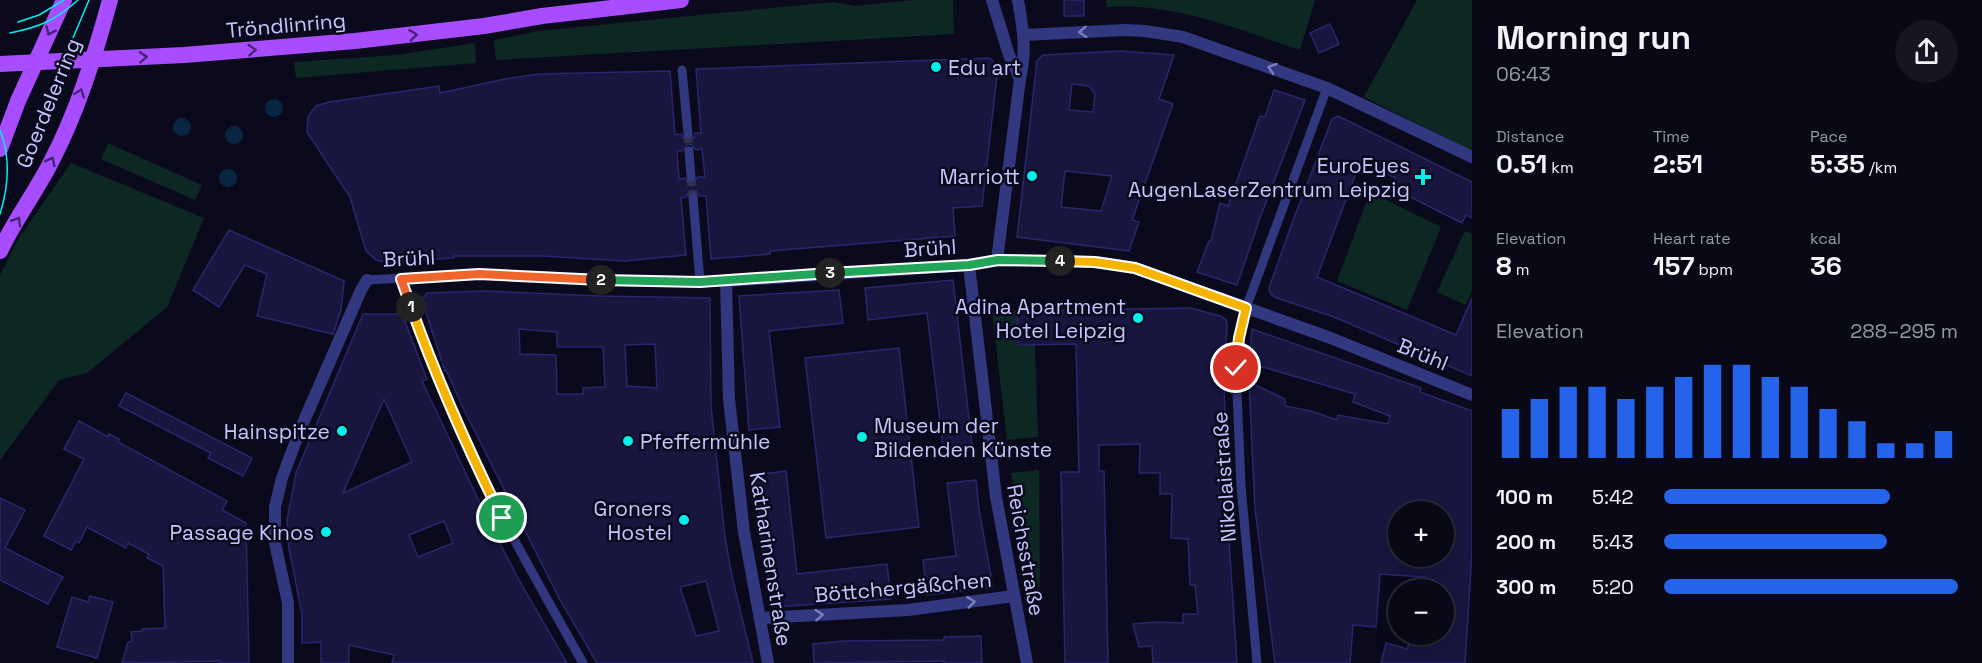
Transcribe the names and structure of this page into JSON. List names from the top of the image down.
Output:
{
  "streets": {
    "main road": ["Tröndlinring", "Goerdelerring"],
    "street": [
      "Brühl",
      "Nikolaistraße",
      "Reichsstraße",
      "Katharinenstraße",
      "Böttchergäßchen"
    ]
  },
  "crossings": [
    ["Tröndlinring", "Goerdelerring"],
    ["Brühl", "Nikolaistraße"],
    ["Brühl", "Reichsstraße"],
    ["Brühl", "Katharinenstraße"],
    ["Reichsstraße", "Böttchergäßchen"],
    ["Katharinenstraße", "Böttchergäßchen"]
  ],
  "one_way": ["Tröndlinring", "Böttchergäßchen"],
  "places": {
    "other": [
      "Edu art",
      "Marriott",
      "Adina Apartment Hotel Leipzig",
      "Hainspitze",
      "Museum der Bildenden Künste",
      "Pfeffermühle",
      "Groners Hostel",
      "Passage Kinos"
    ],
    "health": ["EuroEyes AugenLaserZentrum Leipzig"]
  },
  "page": {
    "heading": ["Morning run", "06:43"],
    "stats": [
      ["Distance", "0.51 km"],
      ["Time", "2:51"],
      ["Pace", "5:35 /km"],
      ["Elevation", "8 m"],
      ["Heart rate", "157 bpm"],
      ["kcal", "36"]
    ],
    "pins": [
      "4",
      "3",
      "2",
      "1"
    ],
    "chart": ["Elevation", "288–295 m"],
    "list": [
      {
        "name": "100 m",
        "note": "5:42"
      },
      {
        "name": "200 m",
        "note": "5:43"
      },
      {
        "name": "300 m",
        "note": "5:20"
      }
    ],
    "map_buttons": ["+", "−"]
  }
}
